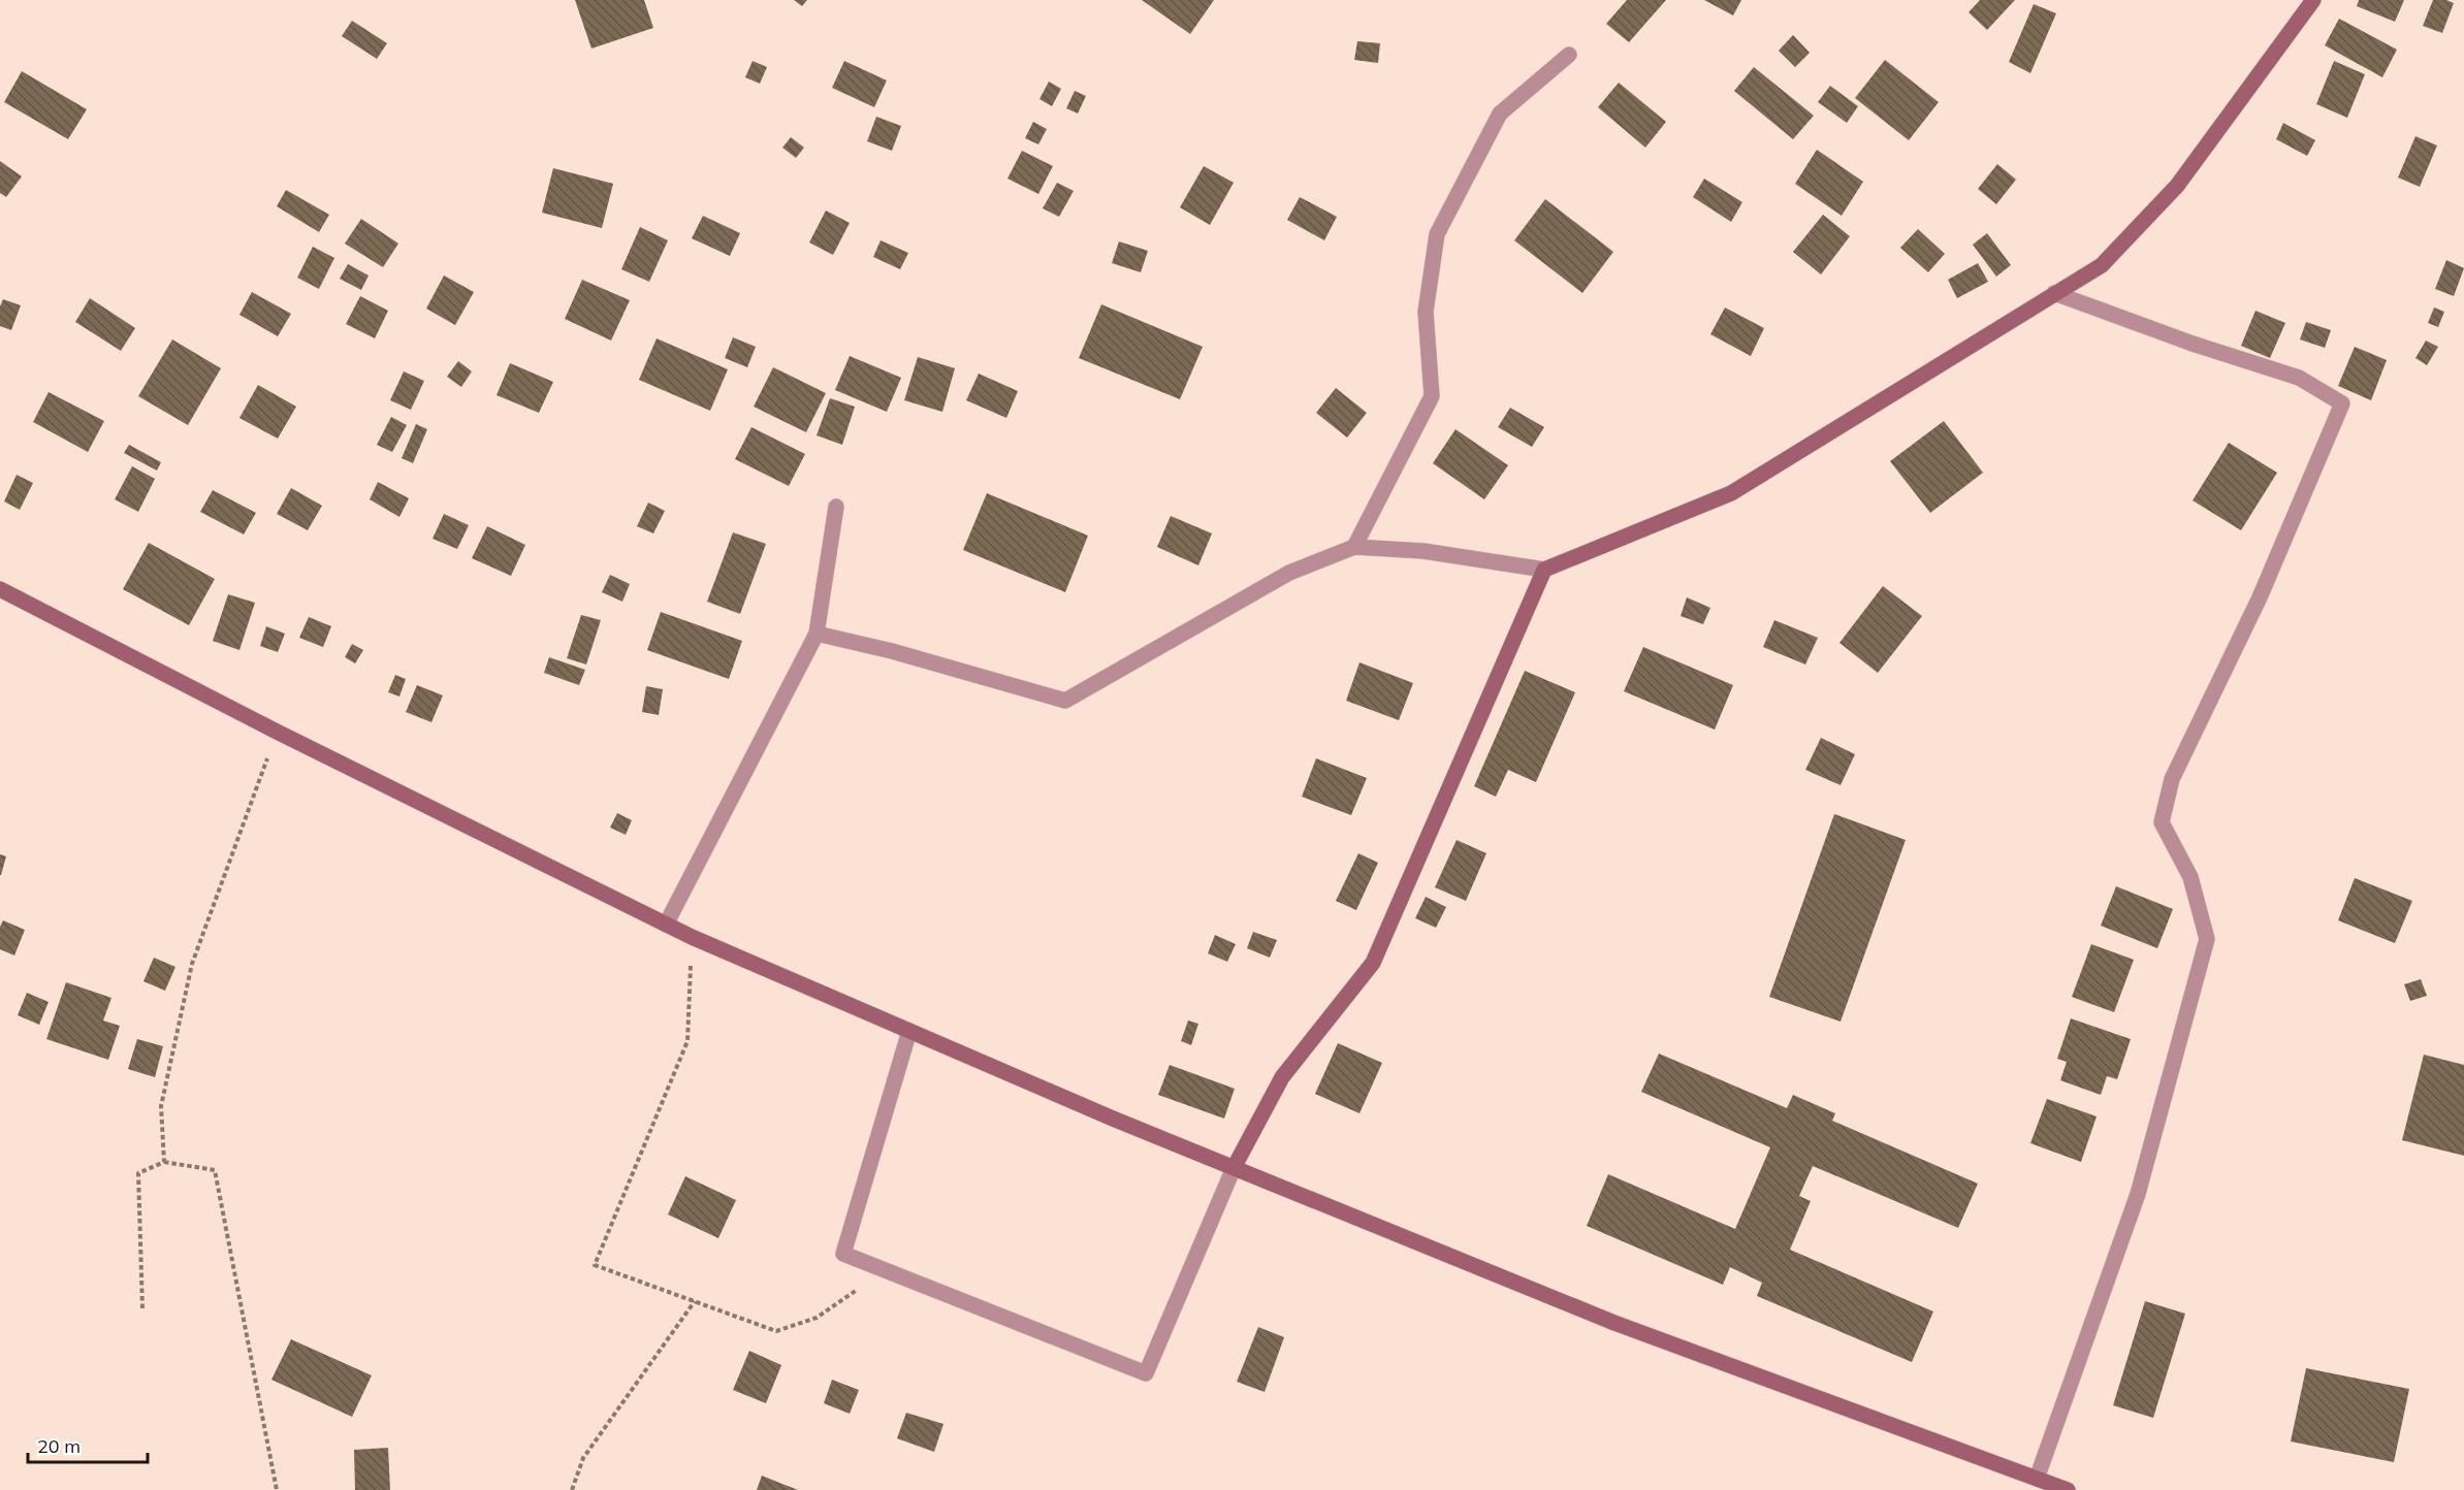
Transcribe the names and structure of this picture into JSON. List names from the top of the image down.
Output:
{
  "scale_bar": "20 m"
}
